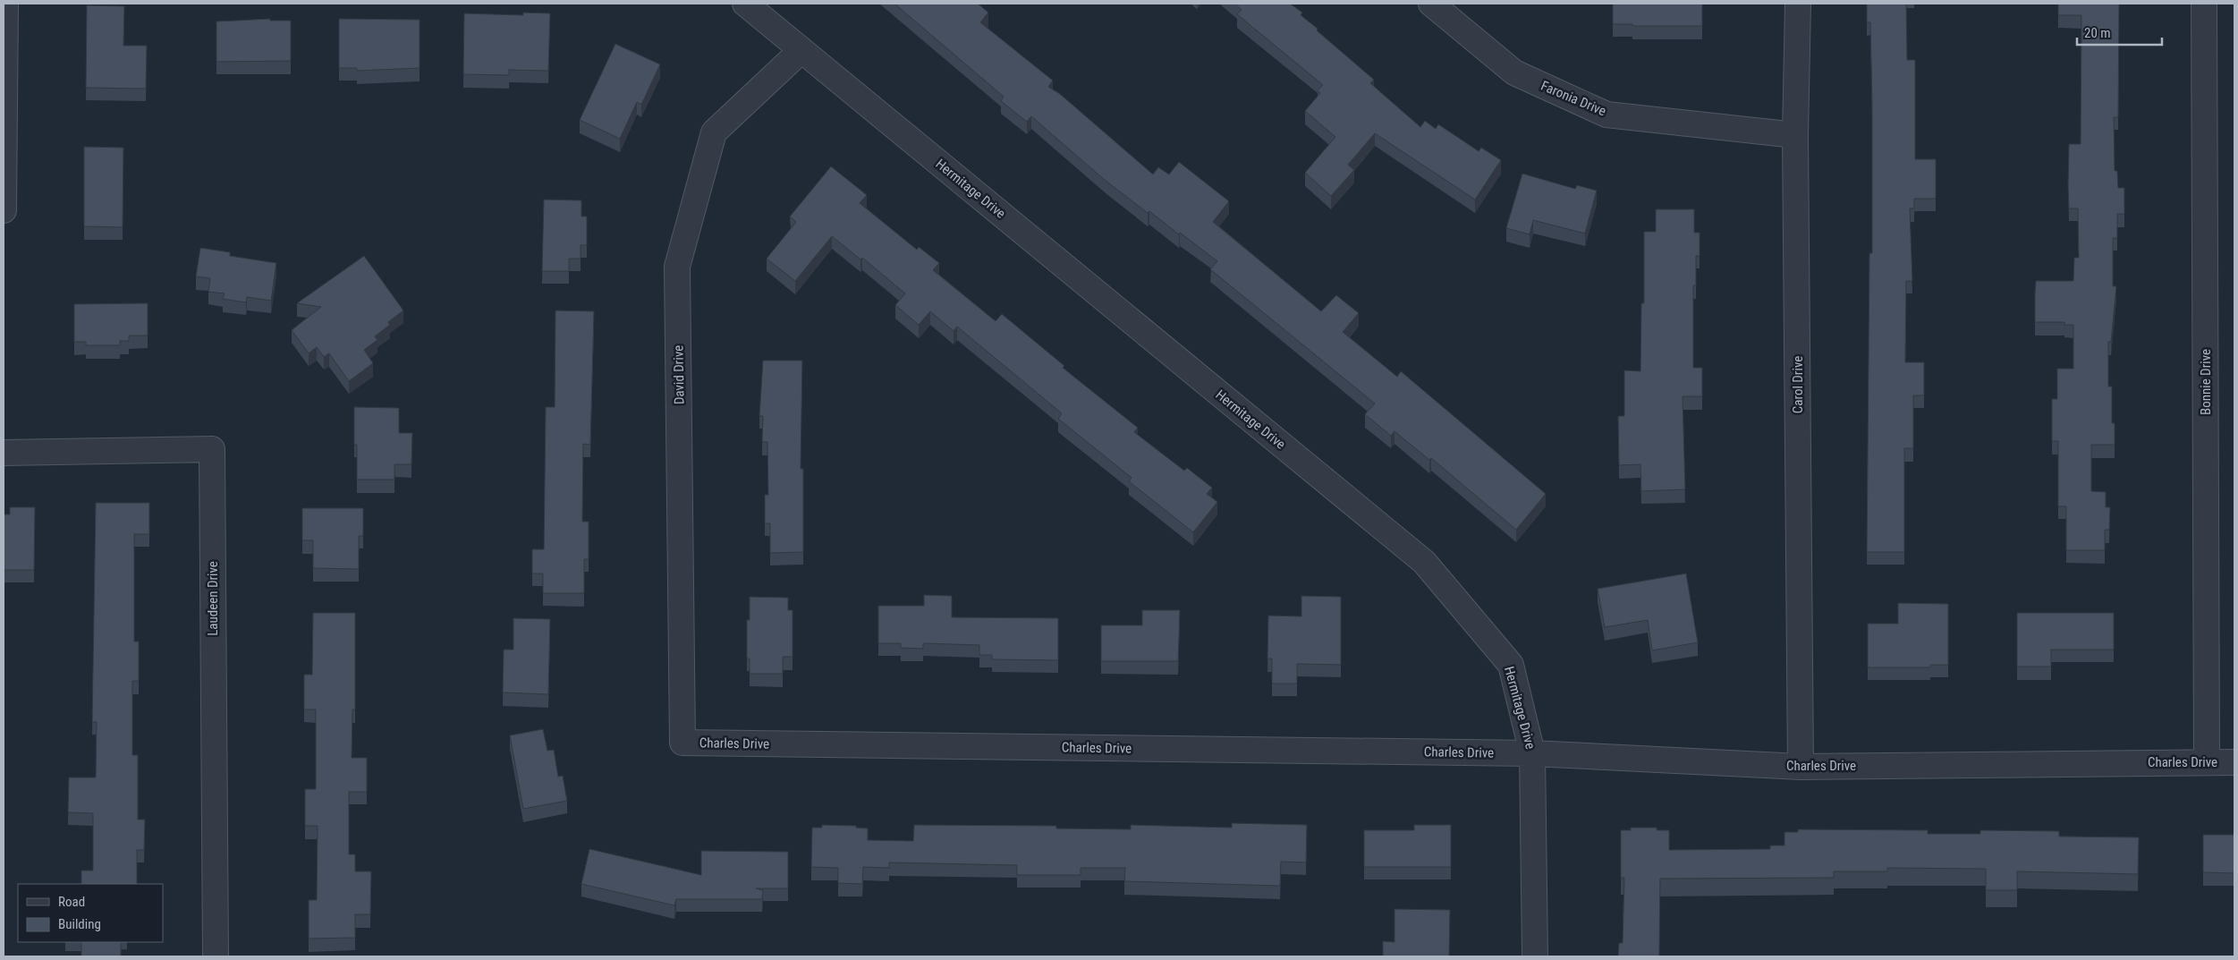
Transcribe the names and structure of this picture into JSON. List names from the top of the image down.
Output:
{
  "streets": {
    "street": [
      "Faronia Drive",
      "Hermitage Drive",
      "David Drive",
      "Bonnie Drive",
      "Carol Drive",
      "Laudeen Drive",
      "Charles Drive"
    ]
  },
  "crossings": [
    ["Faronia Drive", "Carol Drive"],
    ["Hermitage Drive", "David Drive"],
    ["Hermitage Drive", "Charles Drive"],
    ["David Drive", "Charles Drive"],
    ["Bonnie Drive", "Charles Drive"],
    ["Carol Drive", "Charles Drive"]
  ],
  "legend": ["Road", "Building"],
  "scale_bar": "20 m"
}
